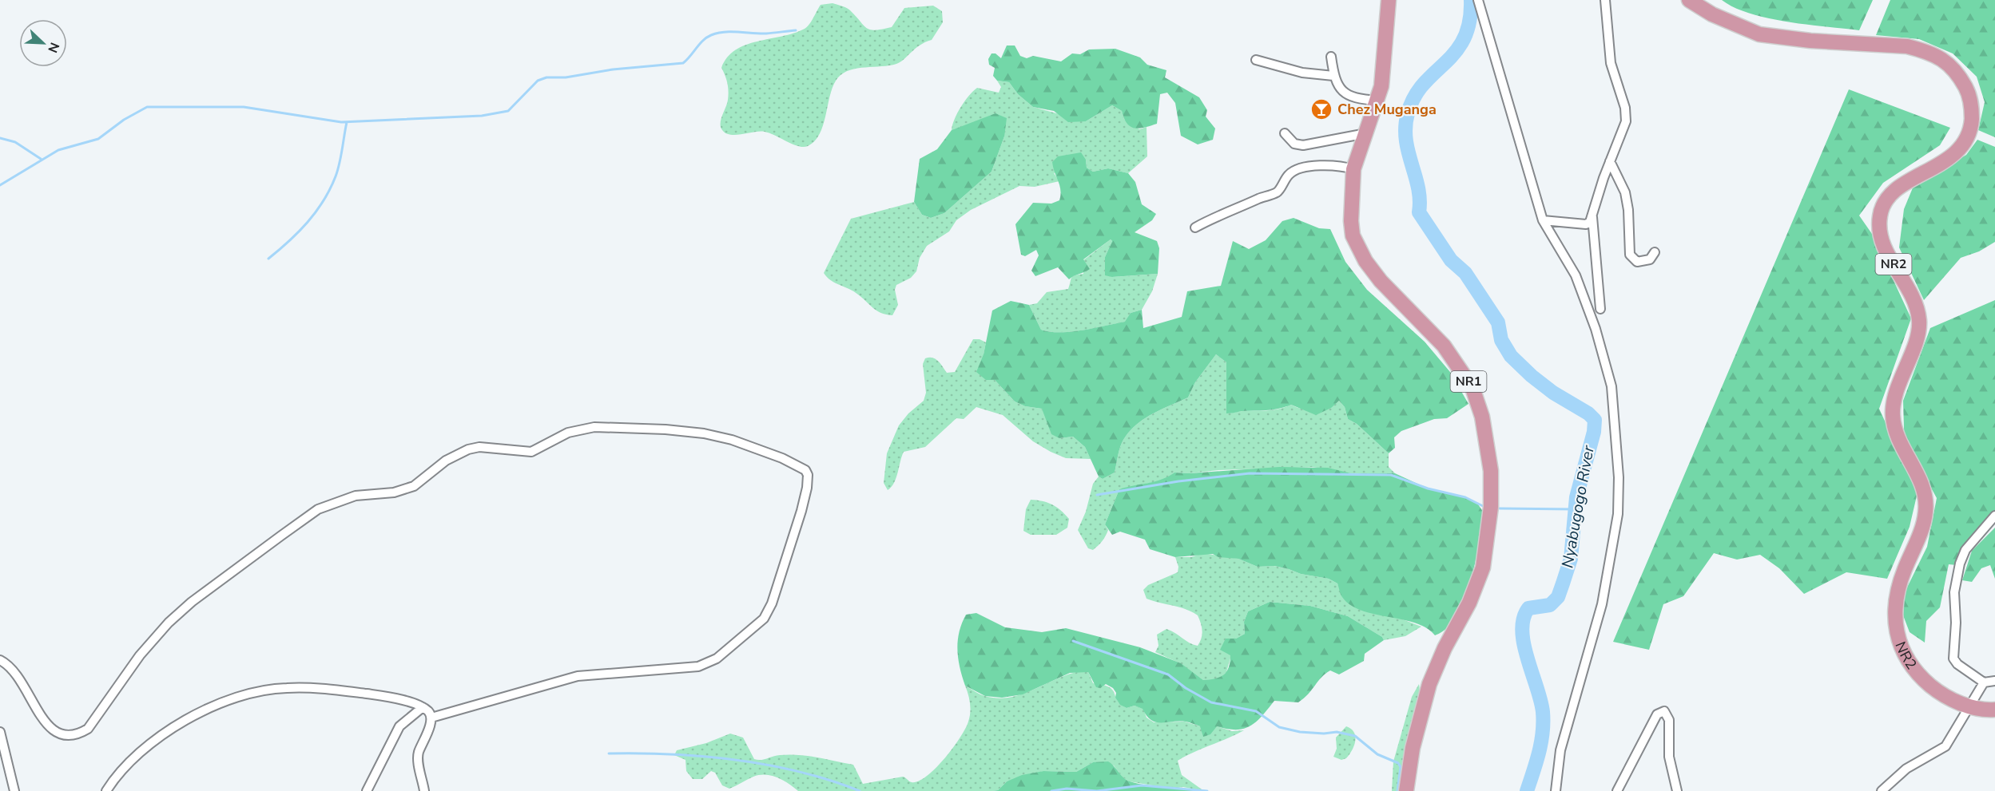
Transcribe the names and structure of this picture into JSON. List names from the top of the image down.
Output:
{
  "streets": {
    "highway": ["NR2", "NR1"]
  },
  "water": ["Nyabugogo River"],
  "places": {
    "bar": ["Chez Muganga"]
  },
  "north": "bottom right"
}
